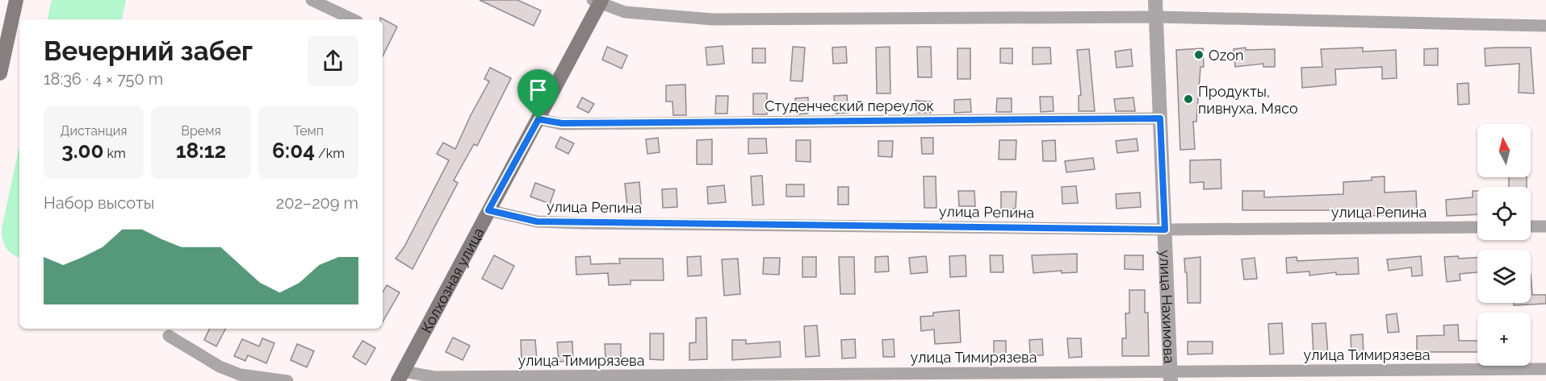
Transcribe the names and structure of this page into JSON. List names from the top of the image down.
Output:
{
  "streets": {
    "main road": ["Колхозная улица"],
    "street": [
      "Студенческий переулок",
      "улица Репина",
      "улица Нахимова",
      "улица Тимирязева"
    ]
  },
  "crossings": [
    ["Студенческий переулок", "Колхозная улица"],
    ["Студенческий переулок", "улица Нахимова"],
    ["улица Репина", "Колхозная улица"],
    ["улица Репина", "улица Нахимова"],
    ["Колхозная улица", "улица Тимирязева"],
    ["улица Нахимова", "улица Тимирязева"]
  ],
  "places": ["Ozon", "Продукты, пивнуха, Мясо"],
  "north": "top",
  "page": {
    "heading": ["Вечерний забег", "18:36 · 4 × 750 m"],
    "stats": [
      ["Дистанция", "3.00 km"],
      ["Время", "18:12"],
      ["Темп", "6:04 /km"]
    ],
    "map_buttons": "+",
    "chart": ["Набор высоты", "202–209 m"]
  }
}
